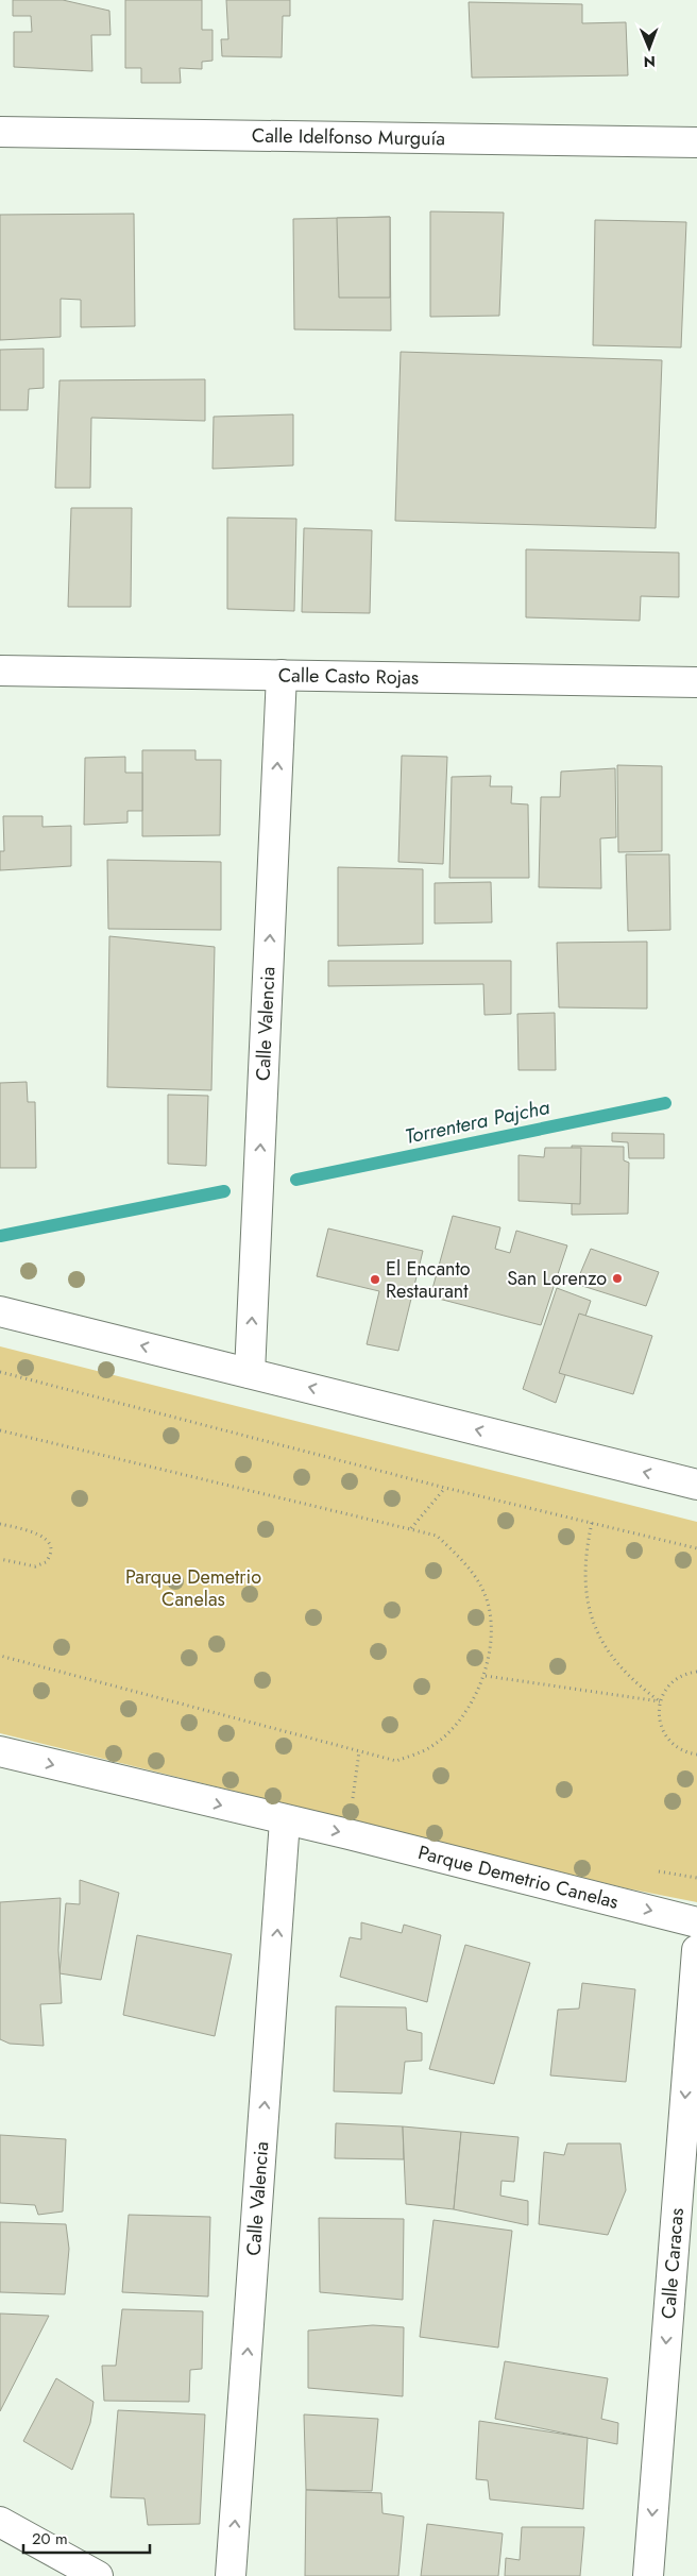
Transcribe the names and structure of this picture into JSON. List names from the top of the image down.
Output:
{
  "streets": {
    "street": [
      "Calle Idelfonso Murguía",
      "Calle Casto Rojas",
      "Calle Valencia",
      "Parque Demetrio Canelas",
      "Calle Caracas"
    ]
  },
  "crossings": [
    ["Calle Casto Rojas", "Calle Valencia"],
    ["Calle Valencia", "Parque Demetrio Canelas"]
  ],
  "one_way": ["Calle Valencia", "Parque Demetrio Canelas", "Calle Caracas"],
  "water": ["Torrentera Pajcha"],
  "parks": ["Parque Demetrio Canelas"],
  "places": ["San Lorenzo", "El Encanto Restaurant"],
  "scale_bar": "20 m",
  "north": "bottom"
}
